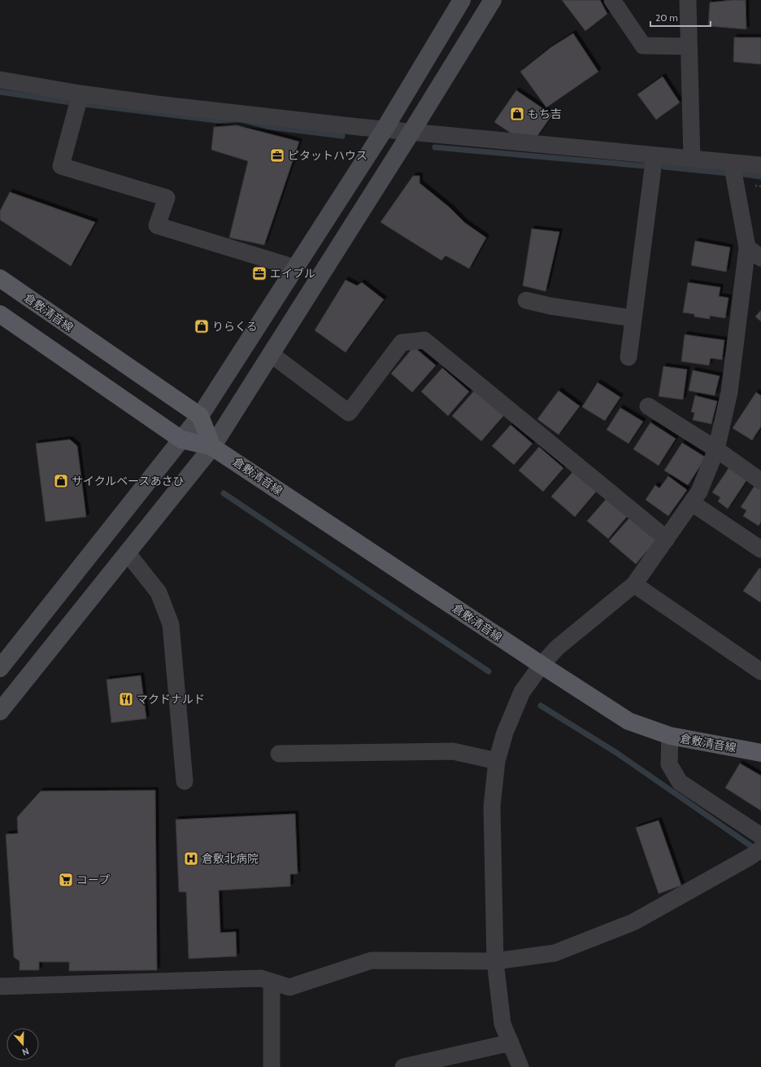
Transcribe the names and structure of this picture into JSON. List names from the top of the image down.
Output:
{
  "streets": {
    "main road": ["倉敷清音線"]
  },
  "places": {
    "shop": ["もち吉", "りらくる", "サイクルベースあさひ"],
    "office": ["ピタットハウス", "エイブル"],
    "restaurant": ["マクドナルド"],
    "hospital": ["倉敷北病院"],
    "supermarket": ["コープ"]
  },
  "scale_bar": "20 m",
  "north": "bottom"
}
